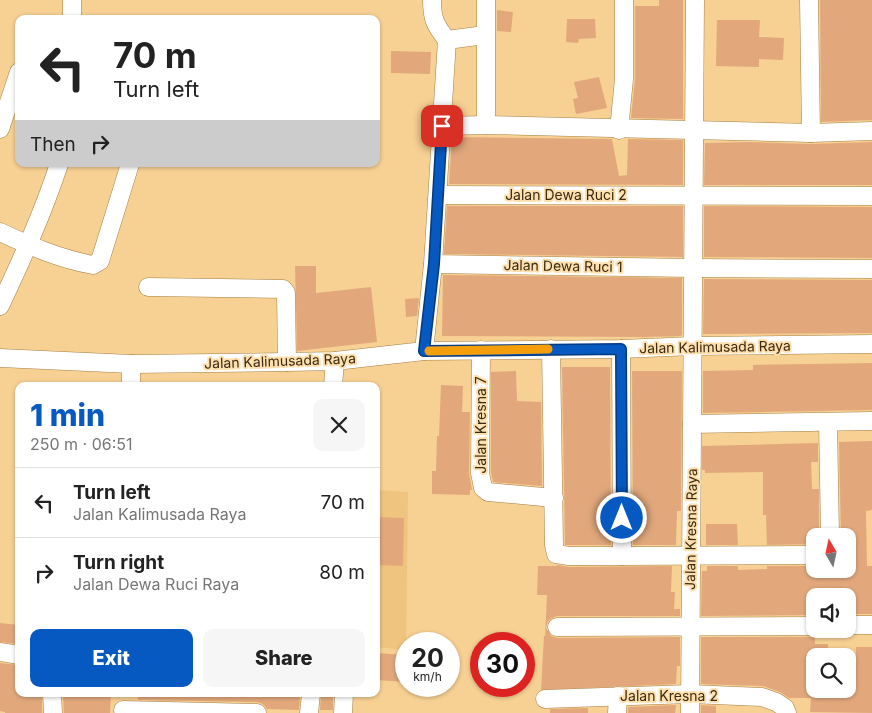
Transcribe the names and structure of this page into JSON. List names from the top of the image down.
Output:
{
  "streets": {
    "street": [
      "Jalan Dewa Ruci 2",
      "Jalan Dewa Ruci 1",
      "Jalan Kalimusada Raya",
      "Jalan Kresna 7",
      "Jalan Kresna Raya",
      "Jalan Kresna 2"
    ]
  },
  "crossings": [
    ["Jalan Dewa Ruci 2", "Jalan Kresna Raya"],
    ["Jalan Dewa Ruci 1", "Jalan Kresna Raya"],
    ["Jalan Kalimusada Raya", "Jalan Kresna 7"],
    ["Jalan Kalimusada Raya", "Jalan Kresna Raya"],
    ["Jalan Kresna Raya", "Jalan Kresna 2"]
  ],
  "north": "top",
  "page": {
    "turn": ["70 m", "Turn left"],
    "then": "Then",
    "heading": ["1 min", "250 m · 06:51"],
    "list": [
      {
        "name": "Turn left",
        "note": "Jalan Kalimusada Raya",
        "value": "70 m"
      },
      {
        "name": "Turn right",
        "note": "Jalan Dewa Ruci Raya",
        "value": "80 m"
      }
    ],
    "buttons": ["Exit", "Share"],
    "speed": "20 km/h",
    "limit": "30"
  }
}
